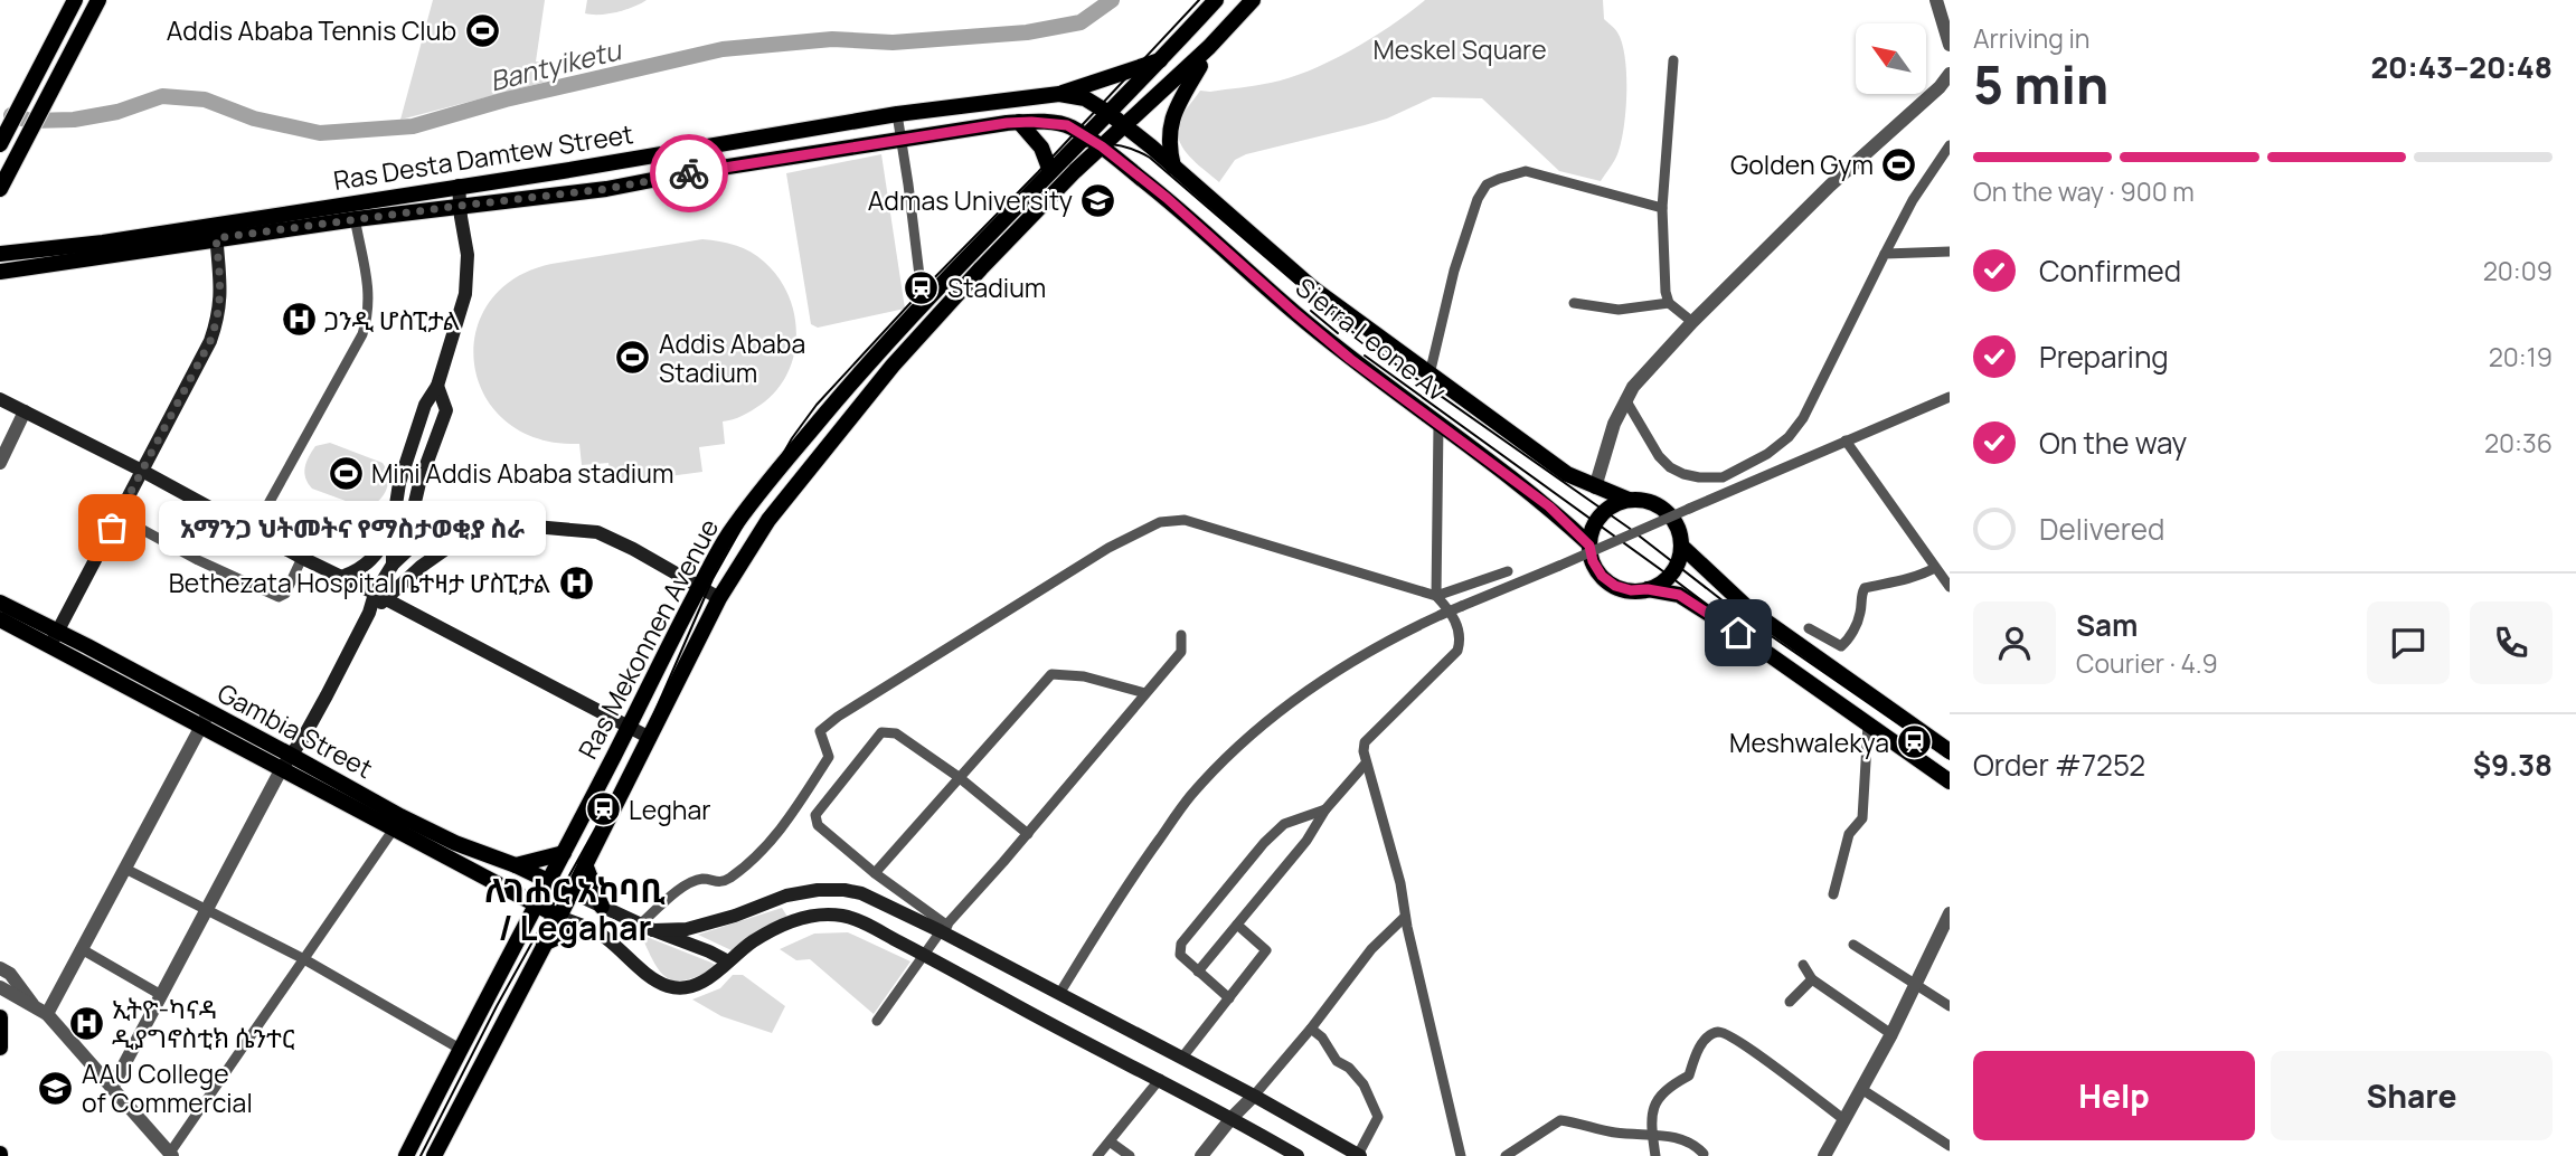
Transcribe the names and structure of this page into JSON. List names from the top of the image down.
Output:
{
  "streets": {
    "main road": [
      "Ras Desta Damtew Street",
      "Sierra Leone Av",
      "Ras Mekonnen Avenue",
      "Gambia Street"
    ]
  },
  "crossings": [
    ["Ras Desta Damtew Street", "Sierra Leone Av"],
    ["Ras Desta Damtew Street", "Ras Mekonnen Avenue"],
    ["Sierra Leone Av", "Ras Mekonnen Avenue"],
    ["Ras Mekonnen Avenue", "Gambia Street"]
  ],
  "districts": ["ለገሐር አካባቢ / Legahar"],
  "water": ["Bantyiketu"],
  "parks": ["Meskel Square"],
  "places": {
    "sports": [
      "Addis Ababa Tennis Club",
      "Golden Gym",
      "Addis Ababa Stadium",
      "Mini Addis Ababa stadium"
    ],
    "school or university": ["Admas University", "AAU College of Commercial"],
    "station": ["Stadium", "Meshwalekya", "Leghar"],
    "hospital": ["ጋንዲ ሆስፒታል", "Bethezata Hospital ቤተዛታ ሆስፒታል", "ኢትዮ-ካናዳ ዲያግኖስቲክ ሴንተር"],
    "other": ["አማንጋ ህትመትና የማስታወቂያ ስራ"]
  },
  "north": "top left",
  "page": {
    "heading": ["5 min", "Arriving in", "20:43–20:48"],
    "panel": [
      "Sam",
      "Courier · 4.9",
      "Order #7252",
      "$9.38"
    ],
    "bar": "On the way · 900 m",
    "list": [
      ["Confirmed", "20:09"],
      ["Preparing", "20:19"],
      ["On the way", "20:36"],
      "Delivered"
    ],
    "bubble": "አማንጋ ህትመትና የማስታወቂያ ስራ",
    "buttons": ["Help", "Share"]
  }
}
